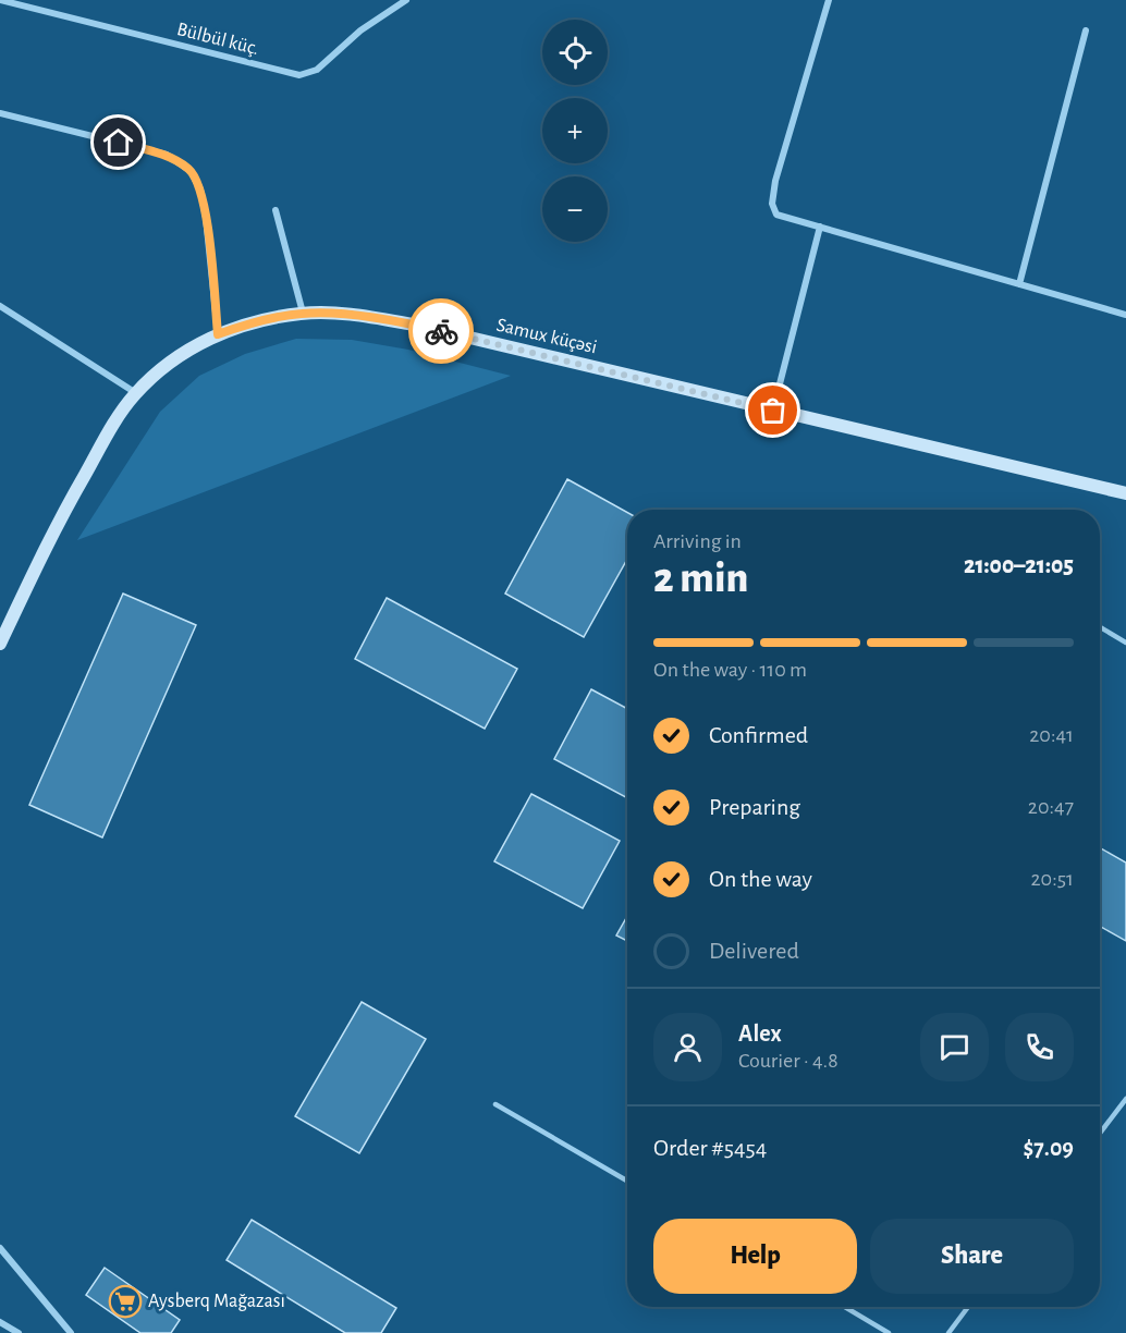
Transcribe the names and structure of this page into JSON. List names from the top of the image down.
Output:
{
  "streets": {
    "main road": ["Samux küçəsi"],
    "street": ["Bülbül küç."]
  },
  "places": {
    "supermarket": ["Aysberq Mağazası"]
  },
  "page": {
    "map_buttons": ["+", "−"],
    "heading": ["2 min", "Arriving in", "21:00–21:05"],
    "panel": [
      "Alex",
      "Courier · 4.8",
      "Order #5454",
      "$7.09"
    ],
    "bar": "On the way · 110 m",
    "list": [
      ["Confirmed", "20:41"],
      ["Preparing", "20:47"],
      ["On the way", "20:51"],
      "Delivered"
    ],
    "buttons": ["Help", "Share"]
  }
}
